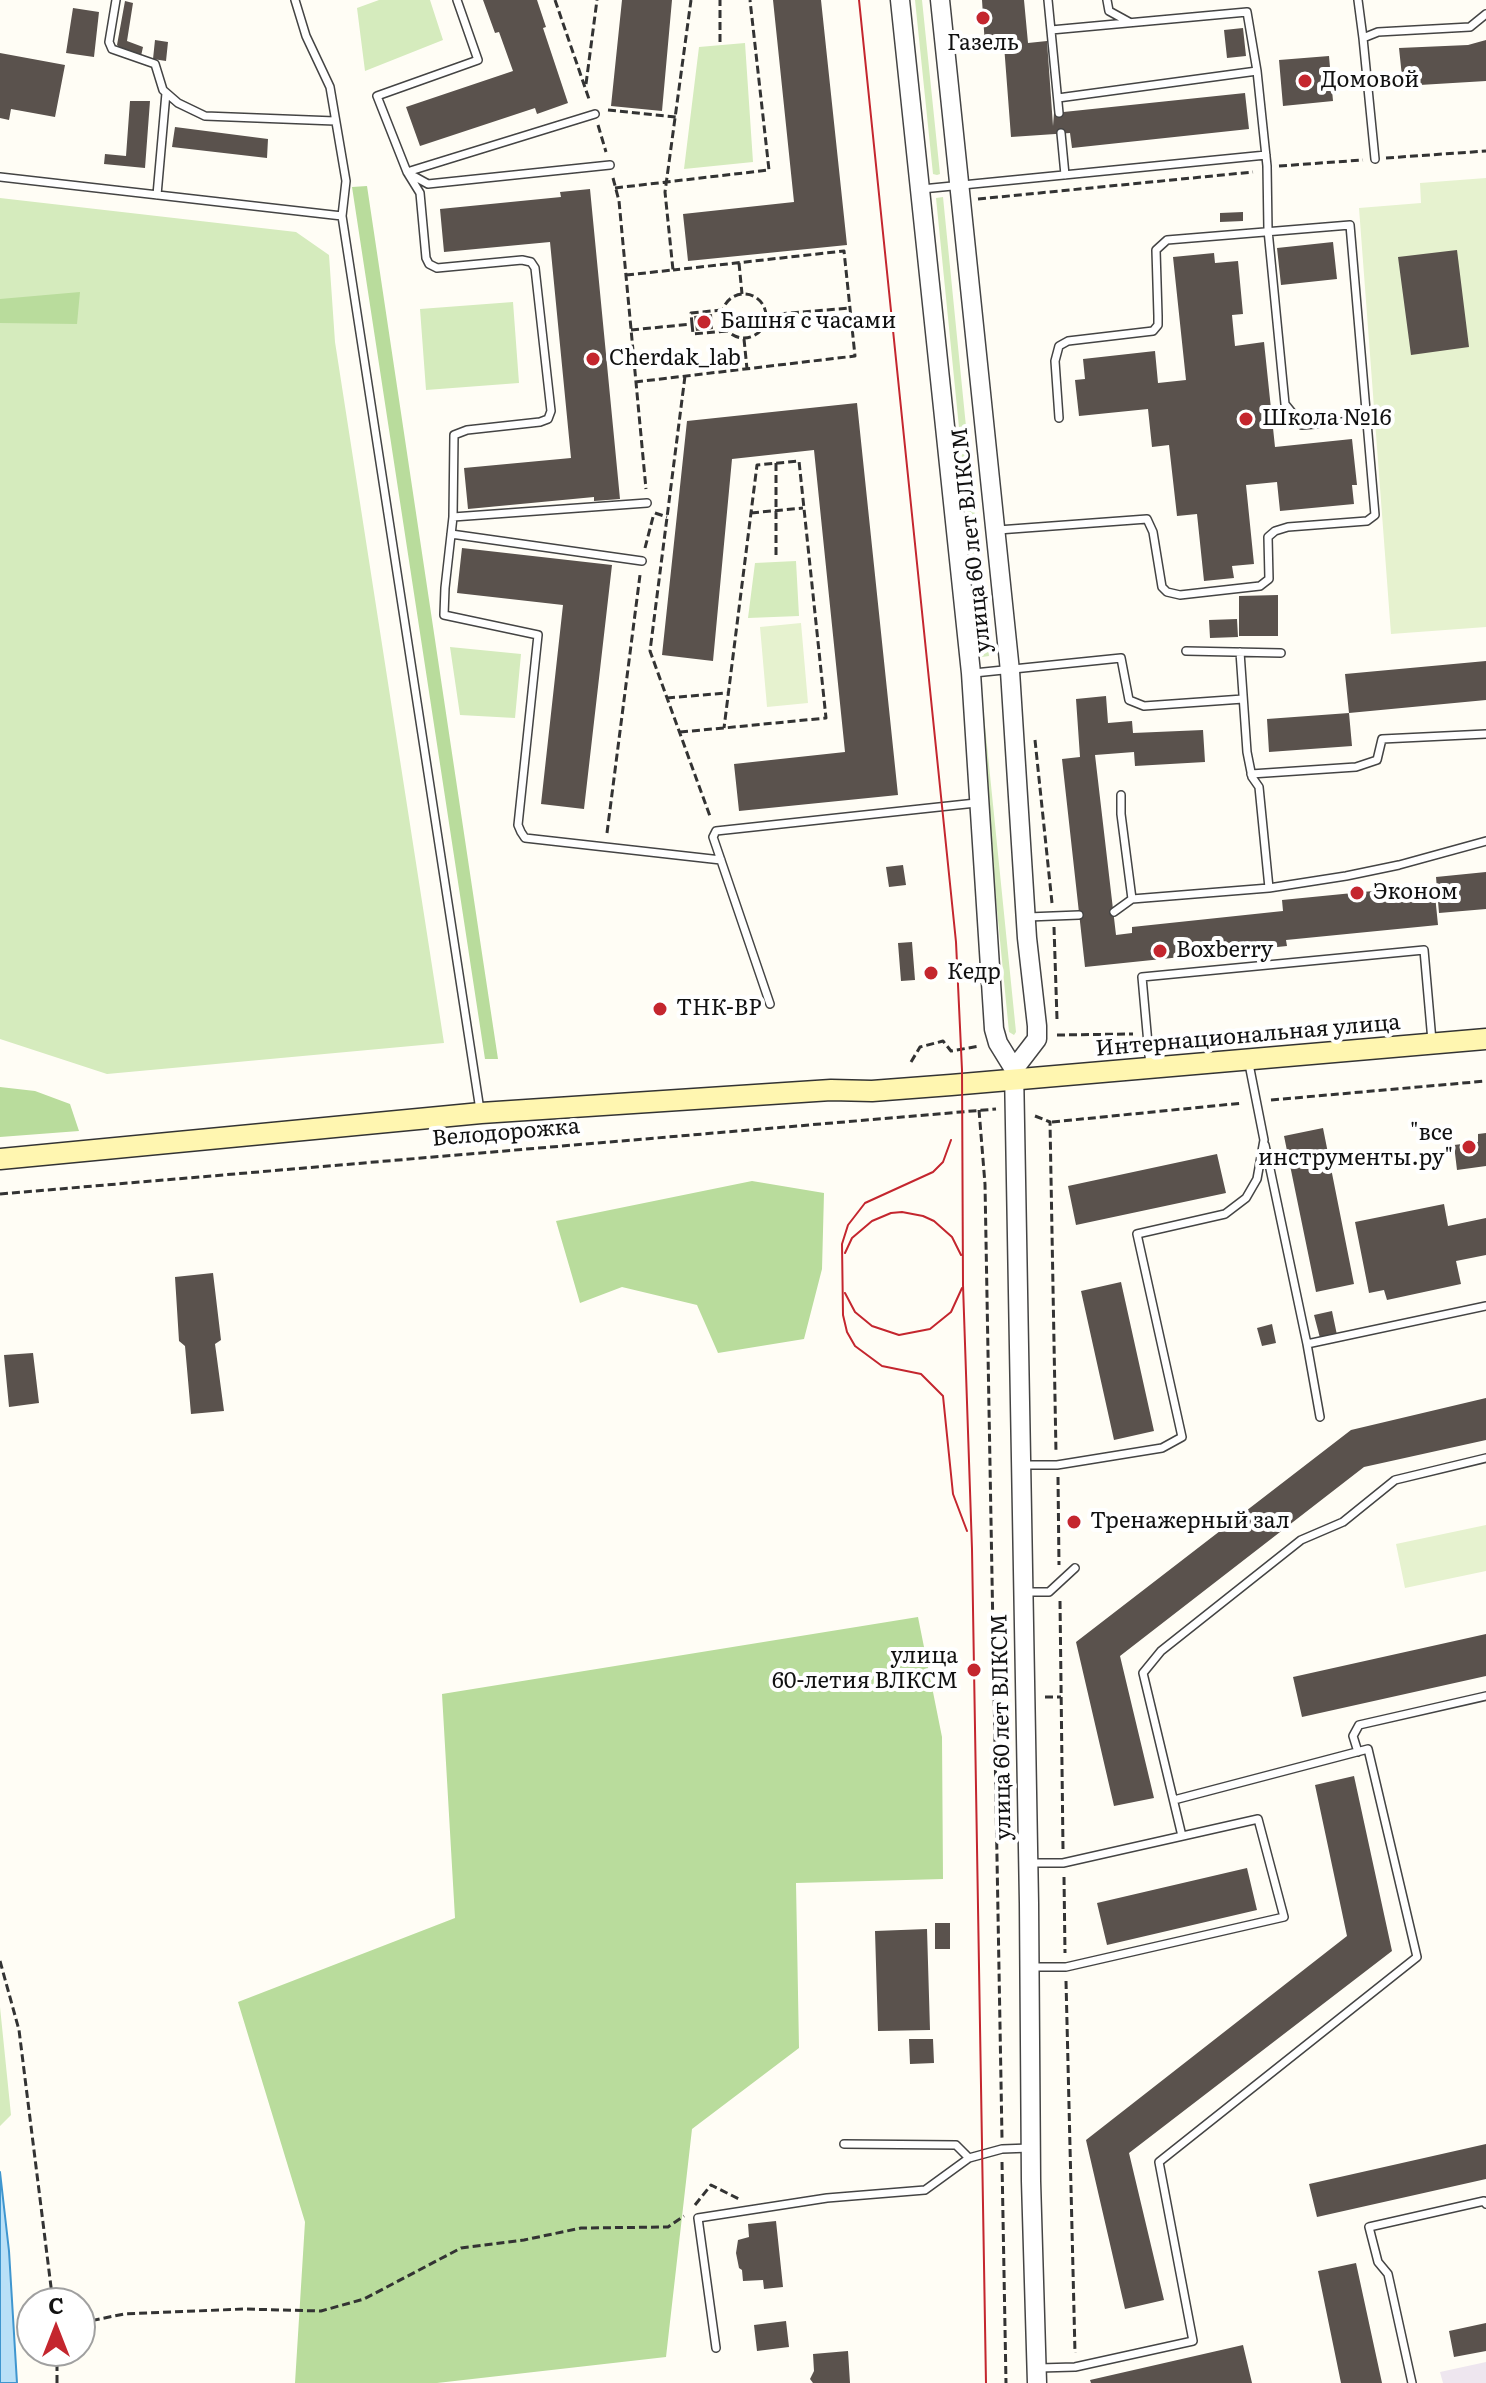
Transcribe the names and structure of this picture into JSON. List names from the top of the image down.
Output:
{
  "streets": {
    "main road": ["Интернациональная улица"],
    "street": ["улица 60 лет ВЛКСМ"],
    "path": ["Велодорожка"]
  },
  "crossings": [
    ["улица 60 лет ВЛКСМ", "Интернациональная улица"],
    ["улица 60 лет ВЛКСМ", "Велодорожка"]
  ],
  "places": [
    "Газель",
    "Домовой",
    "Башня с часами",
    "Cherdak_lab",
    "Школа №16",
    "Эконом",
    "Boxberry",
    "Кедр",
    "ТНК-ВР",
    "\"все инструменты.ру\"",
    "Тренажерный зал",
    "улица 60-летия ВЛКСМ"
  ],
  "north": "top"
}
